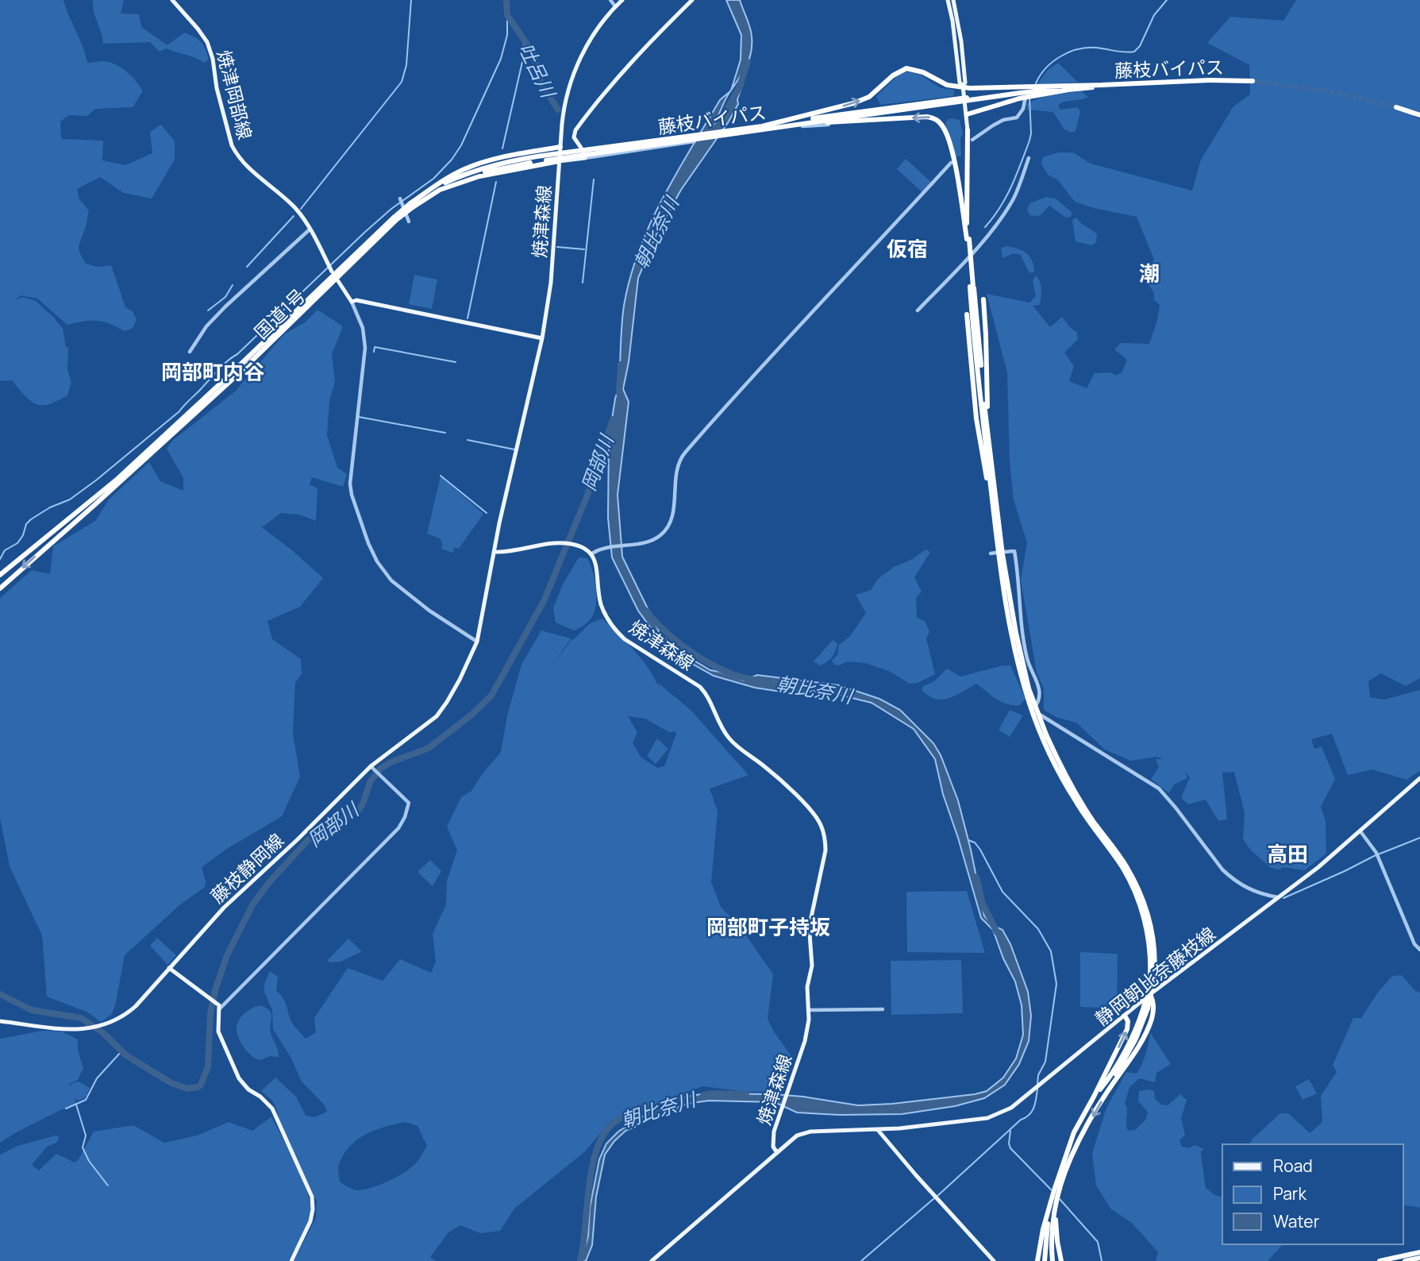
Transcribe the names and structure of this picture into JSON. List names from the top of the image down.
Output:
{
  "streets": {
    "highway": ["藤枝バイパス", "国道1号"],
    "main road": [
      "焼津岡部線",
      "焼津森線",
      "藤枝静岡線",
      "静岡朝比奈藤枝線"
    ]
  },
  "crossings": [
    ["藤枝バイパス", "国道1号"],
    ["焼津森線", "国道1号"],
    ["焼津森線", "藤枝静岡線"],
    ["焼津森線", "静岡朝比奈藤枝線"]
  ],
  "districts": [
    "仮宿",
    "潮",
    "岡部町内谷",
    "高田",
    "岡部町子持坂"
  ],
  "water": ["吐呂川", "朝比奈川", "岡部川"],
  "legend": ["Road", "Park", "Water"]
}
